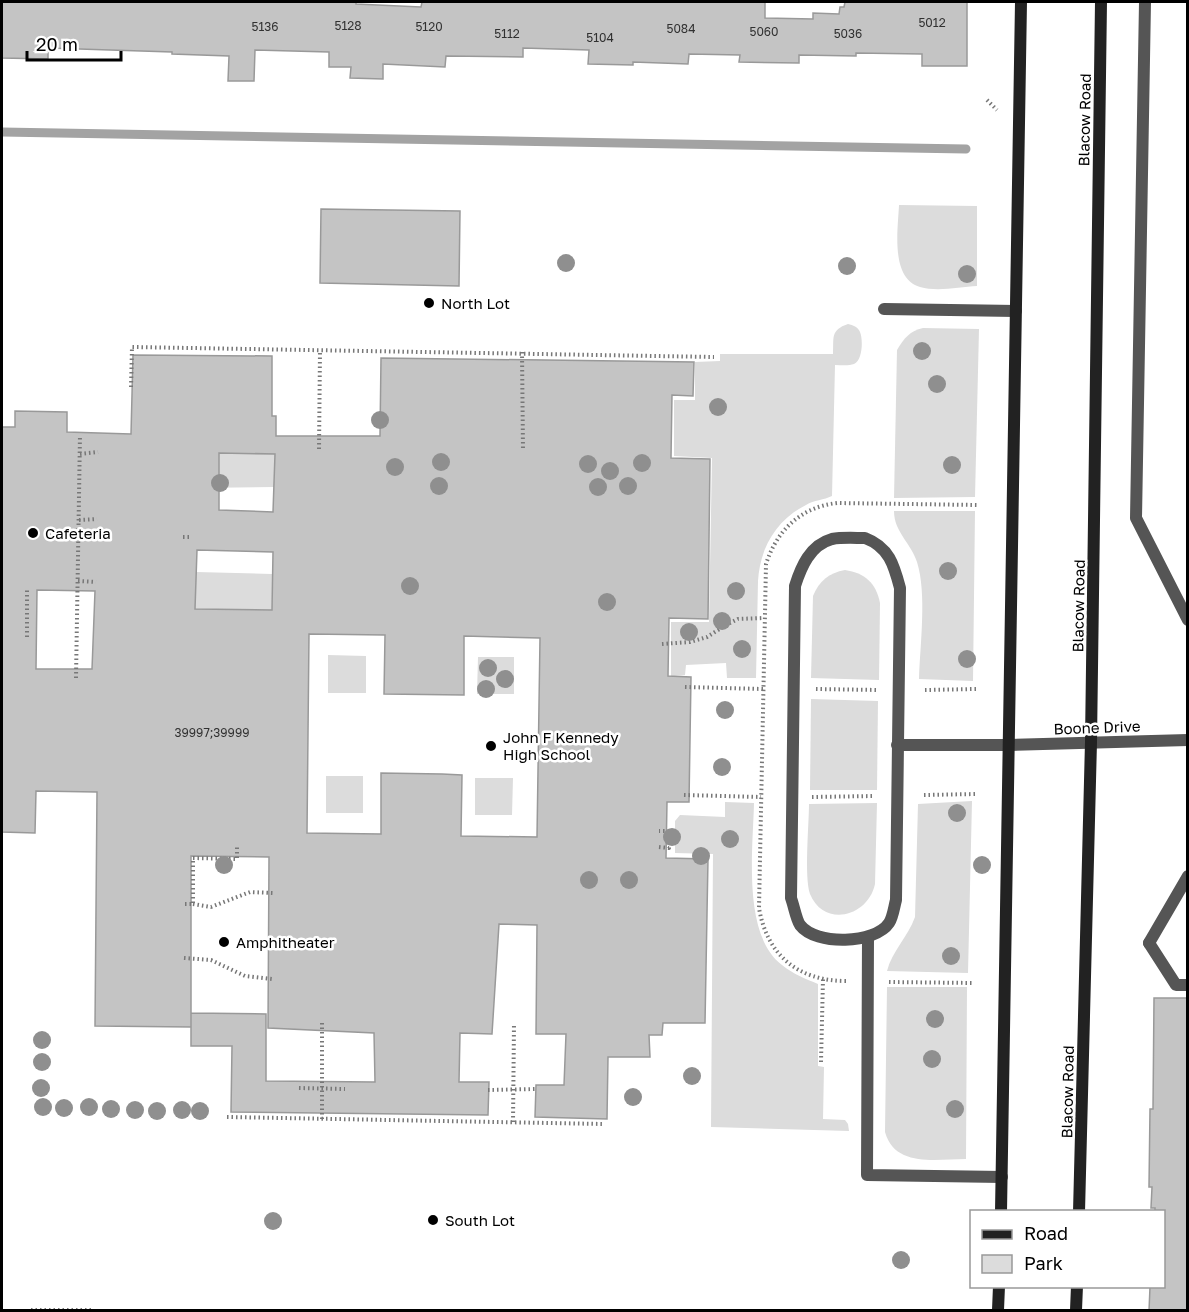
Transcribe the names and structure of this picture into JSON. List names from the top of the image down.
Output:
{
  "streets": {
    "main road": ["Blacow Road"],
    "street": ["Boone Drive"]
  },
  "crossings": [
    ["Blacow Road", "Boone Drive"]
  ],
  "places": [
    "North Lot",
    "Cafeteria",
    "John F Kennedy High School",
    "Amphitheater",
    "South Lot"
  ],
  "house_numbers": [
    "5012",
    "5128",
    "5136",
    "5120",
    "5084",
    "5060",
    "5112",
    "5036",
    "5104",
    "39997;39999"
  ],
  "legend": ["Road", "Park"],
  "scale_bar": "20 m"
}
